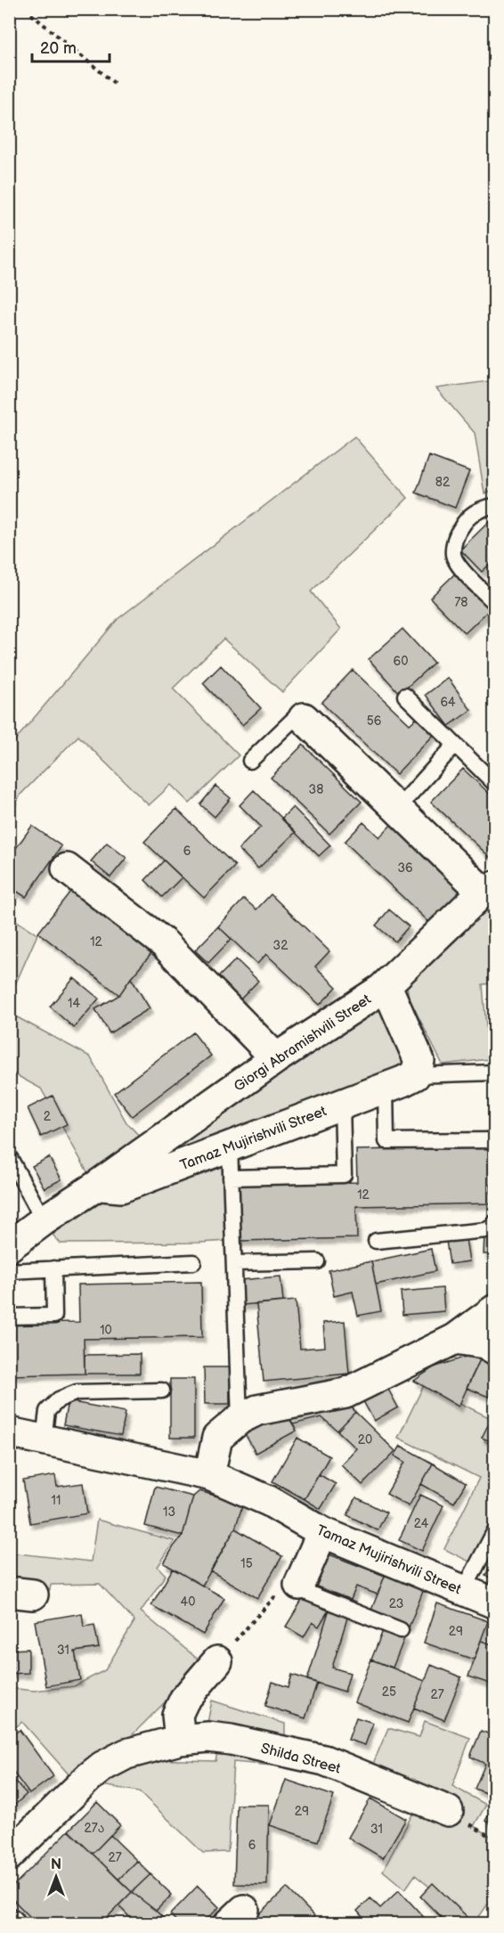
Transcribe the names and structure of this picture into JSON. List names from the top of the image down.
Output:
{
  "streets": {
    "street": ["Giorgi Abramishvili Street", "Tamaz Mujirishvili Street", "Shilda Street"]
  },
  "crossings": [
    ["Giorgi Abramishvili Street", "Tamaz Mujirishvili Street"]
  ],
  "house_numbers": [
    "82",
    "78",
    "60",
    "64",
    "56",
    "38",
    "6",
    "36",
    "12",
    "32",
    "14",
    "2",
    "12",
    "10",
    "20",
    "11",
    "13",
    "24",
    "15",
    "40",
    "23",
    "29",
    "31",
    "25",
    "27",
    "29",
    "27ა",
    "31",
    "6",
    "27"
  ],
  "scale_bar": "20 m",
  "north": "top"
}
